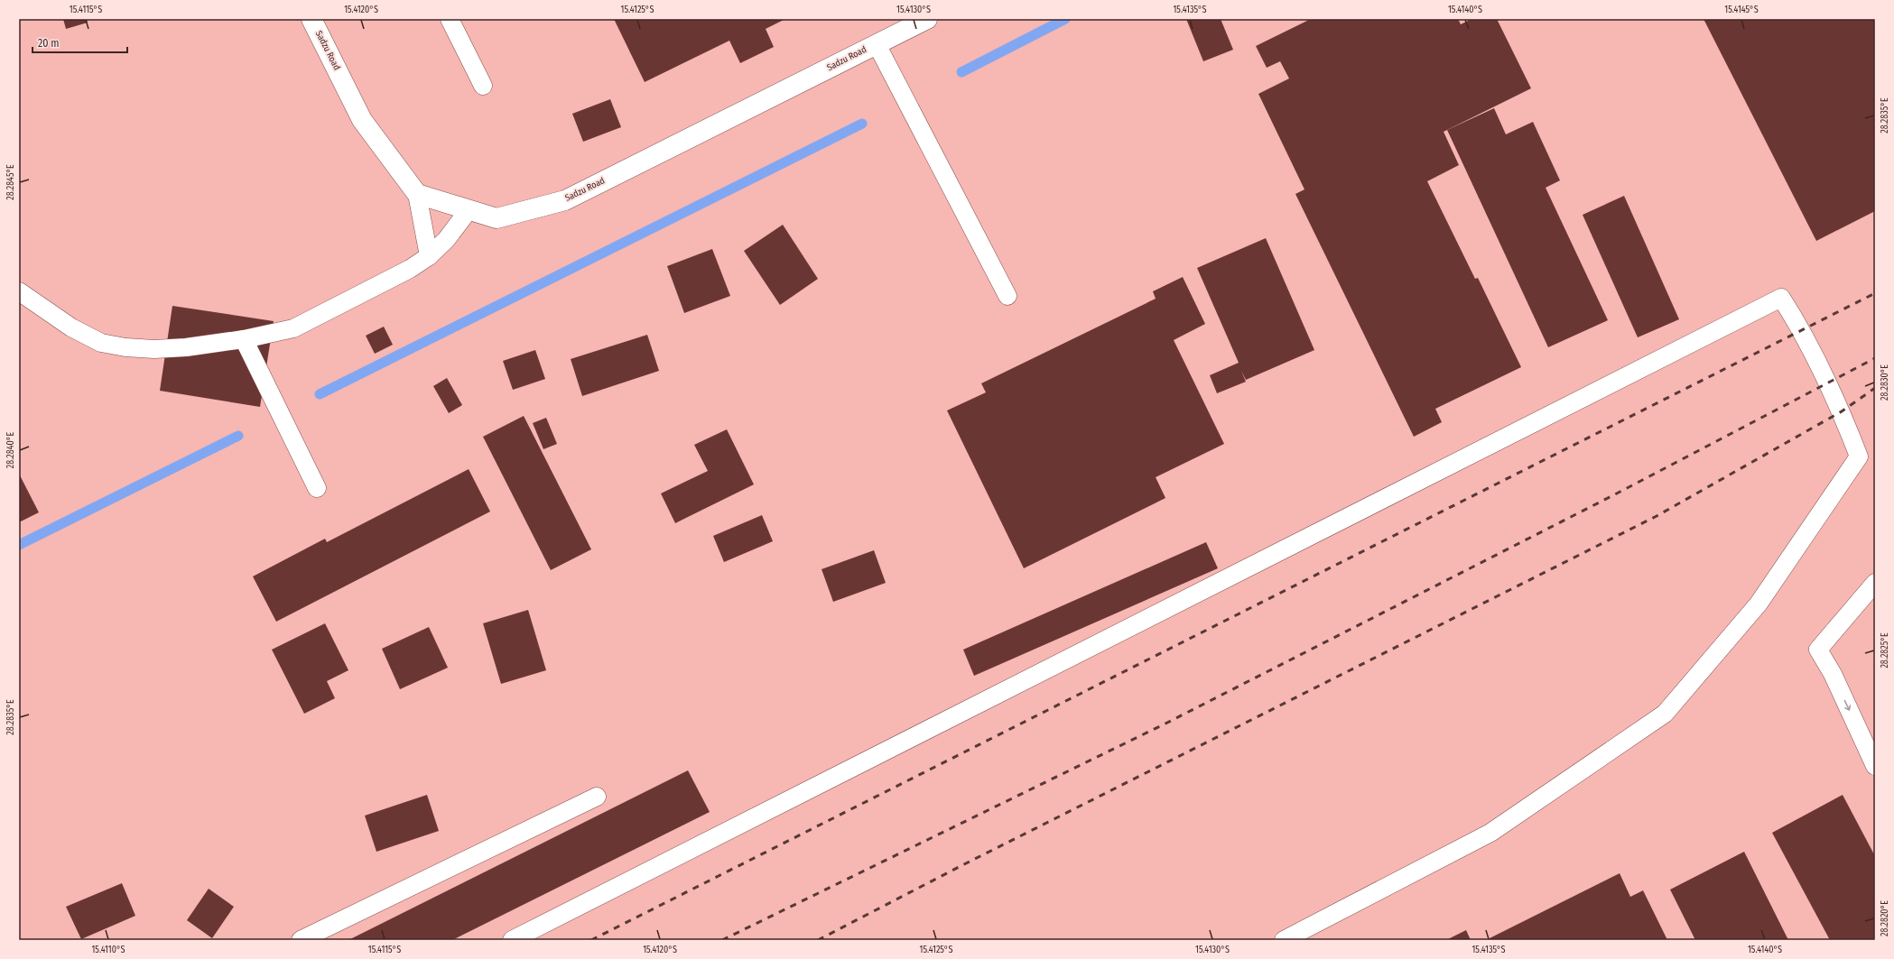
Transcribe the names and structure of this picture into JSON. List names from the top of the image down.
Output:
{
  "streets": {
    "street": ["Sadzu Road"]
  },
  "scale_bar": "20 m",
  "coordinates": [
    "15.4115°S",
    "15.4120°S",
    "15.4125°S",
    "15.4130°S",
    "15.4135°S",
    "15.4140°S",
    "15.4145°S",
    "28.2835°E",
    "28.2845°E",
    "28.2830°E",
    "28.2840°E",
    "28.2825°E",
    "28.2820°E",
    "15.4110°S"
  ]
}
